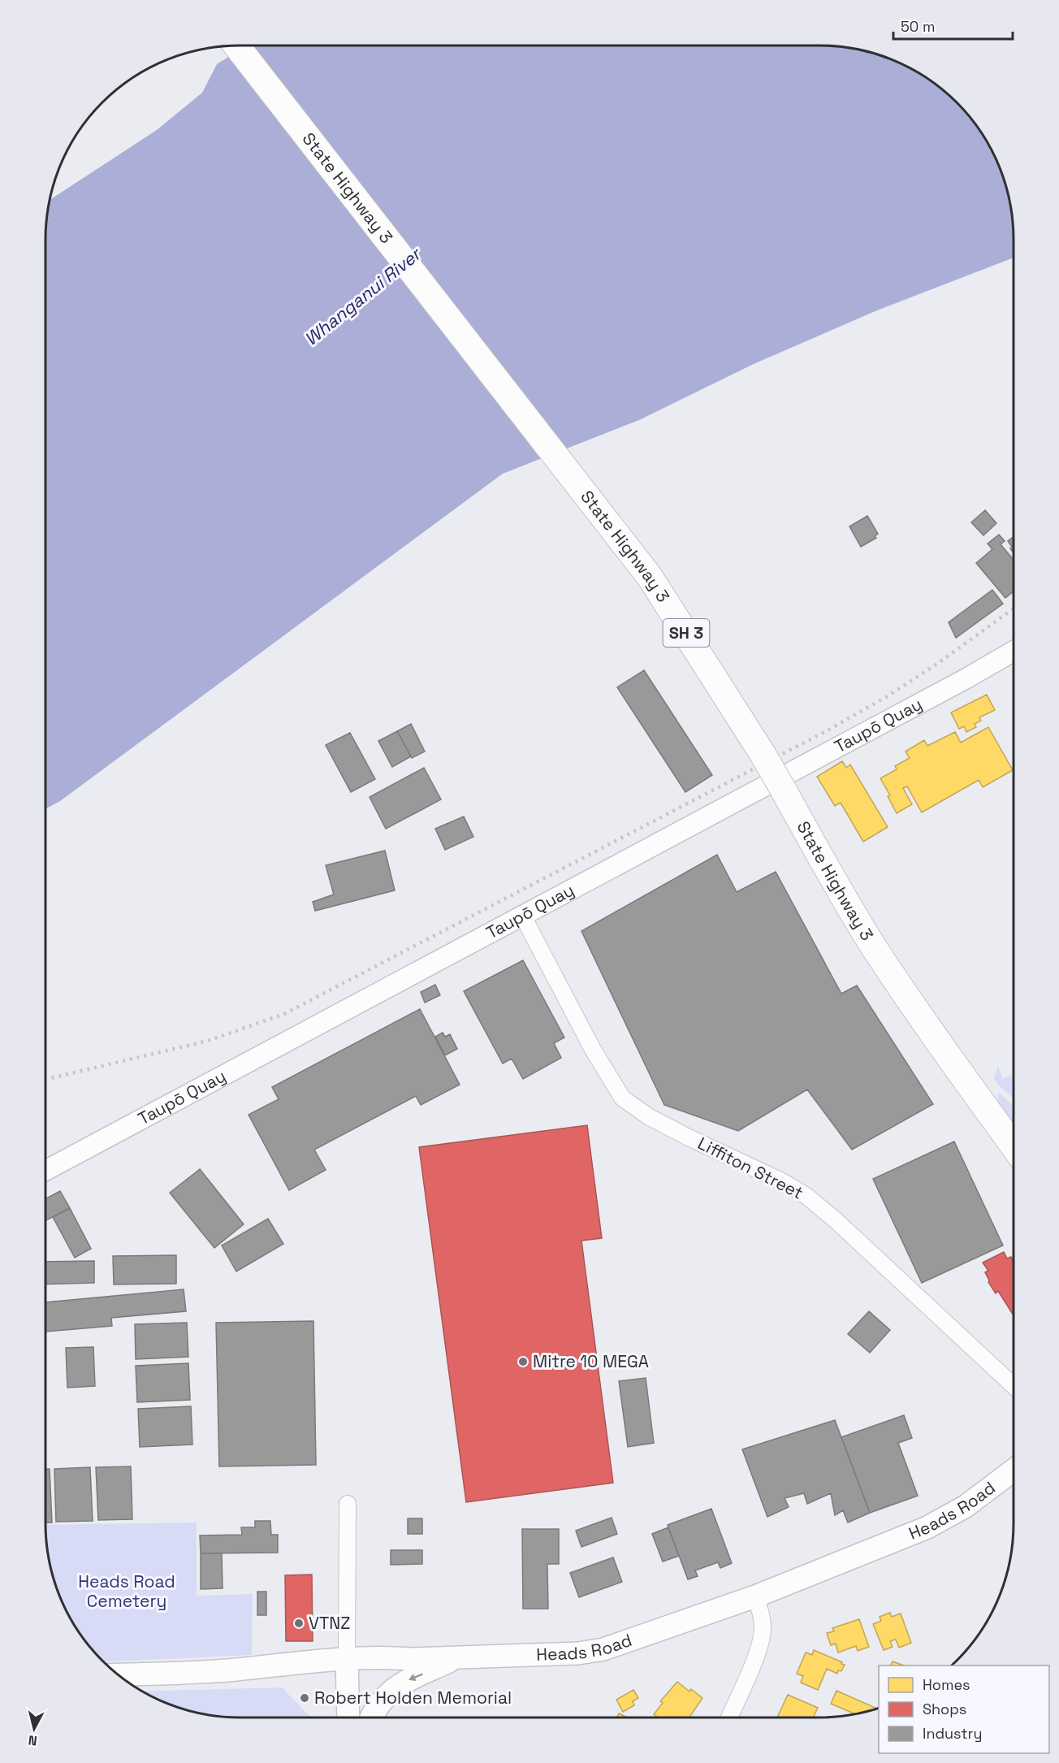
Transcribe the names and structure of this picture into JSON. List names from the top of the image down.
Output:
{
  "streets": {
    "highway": ["State Highway 3", "SH 3"],
    "main road": ["Heads Road"],
    "street": ["Taupō Quay", "Liffiton Street"]
  },
  "crossings": [
    ["Taupō Quay", "Liffiton Street"]
  ],
  "water": ["Whanganui River"],
  "parks": ["Heads Road Cemetery"],
  "places": ["Mitre 10 MEGA", "VTNZ", "Robert Holden Memorial"],
  "legend": ["Homes", "Shops", "Industry"],
  "scale_bar": "50 m",
  "north": "bottom"
}
